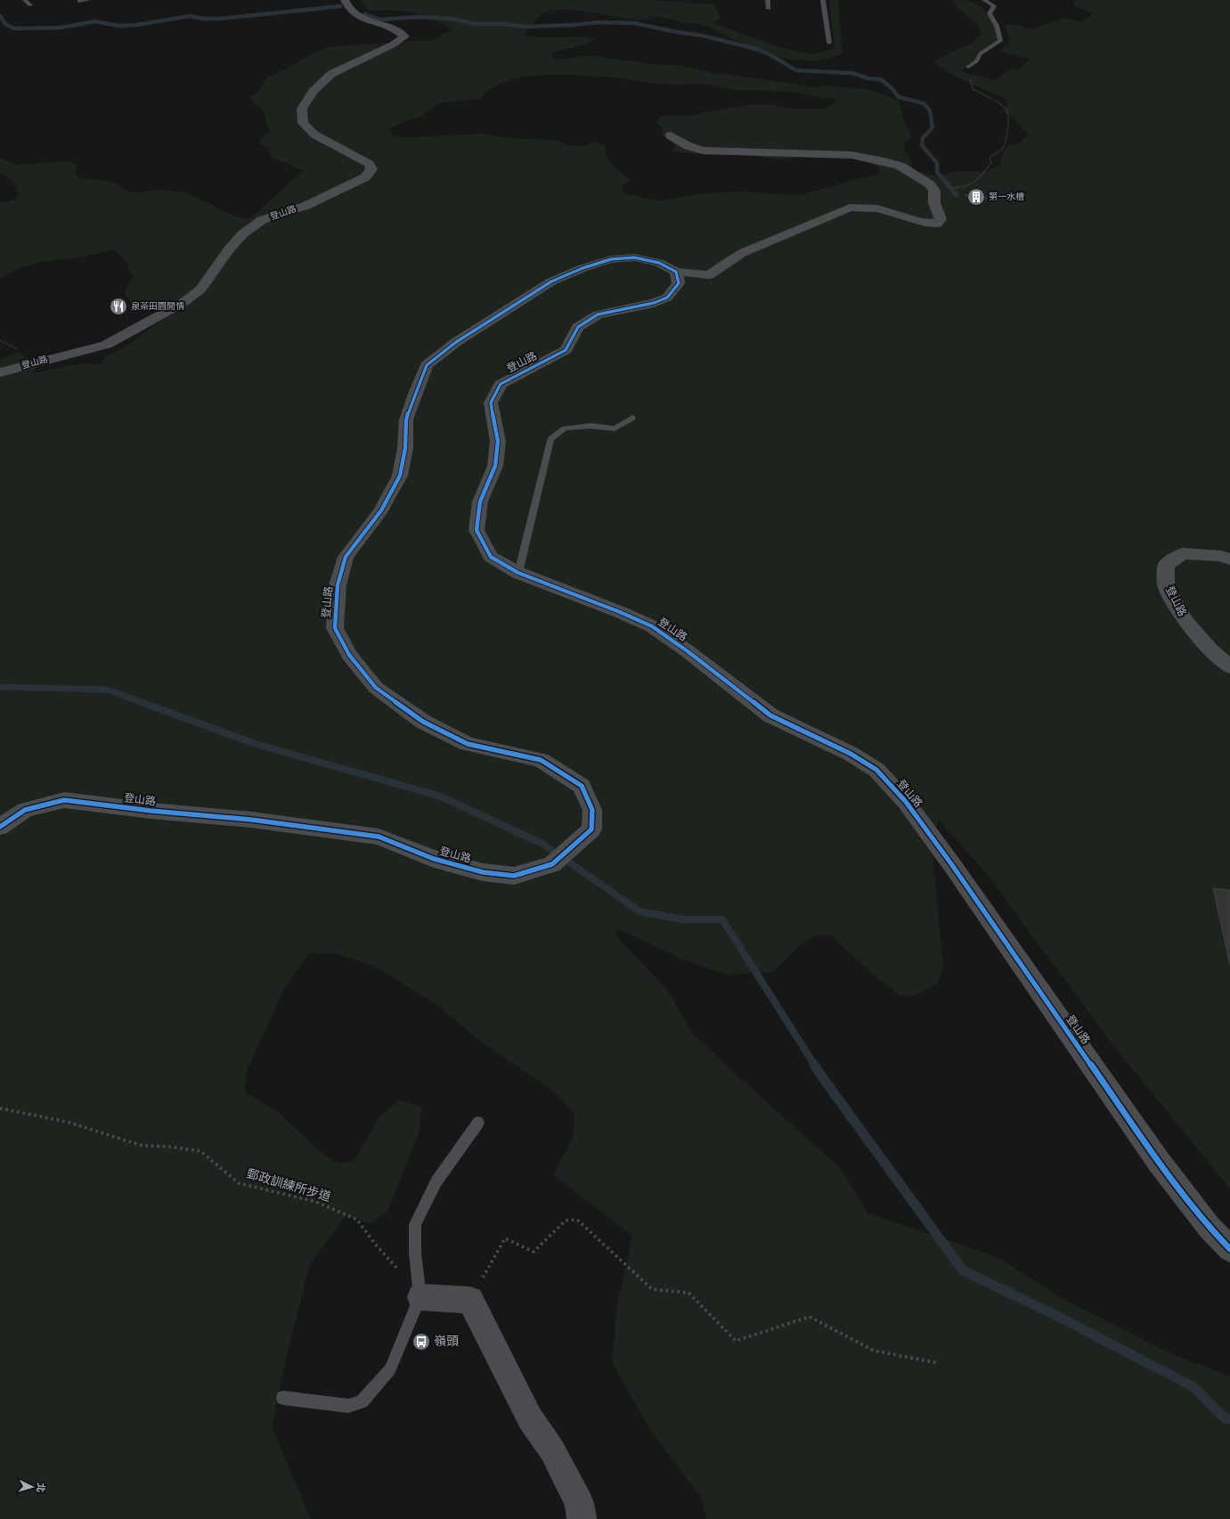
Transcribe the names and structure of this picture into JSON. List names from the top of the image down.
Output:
{
  "streets": {
    "street": ["登山路"],
    "path": ["郵政訓練所步道"]
  },
  "places": {
    "building": ["第一水槽"],
    "restaurant": ["泉茶田園閒情"],
    "bus stop": ["嶺頭"]
  },
  "north": "right"
}
